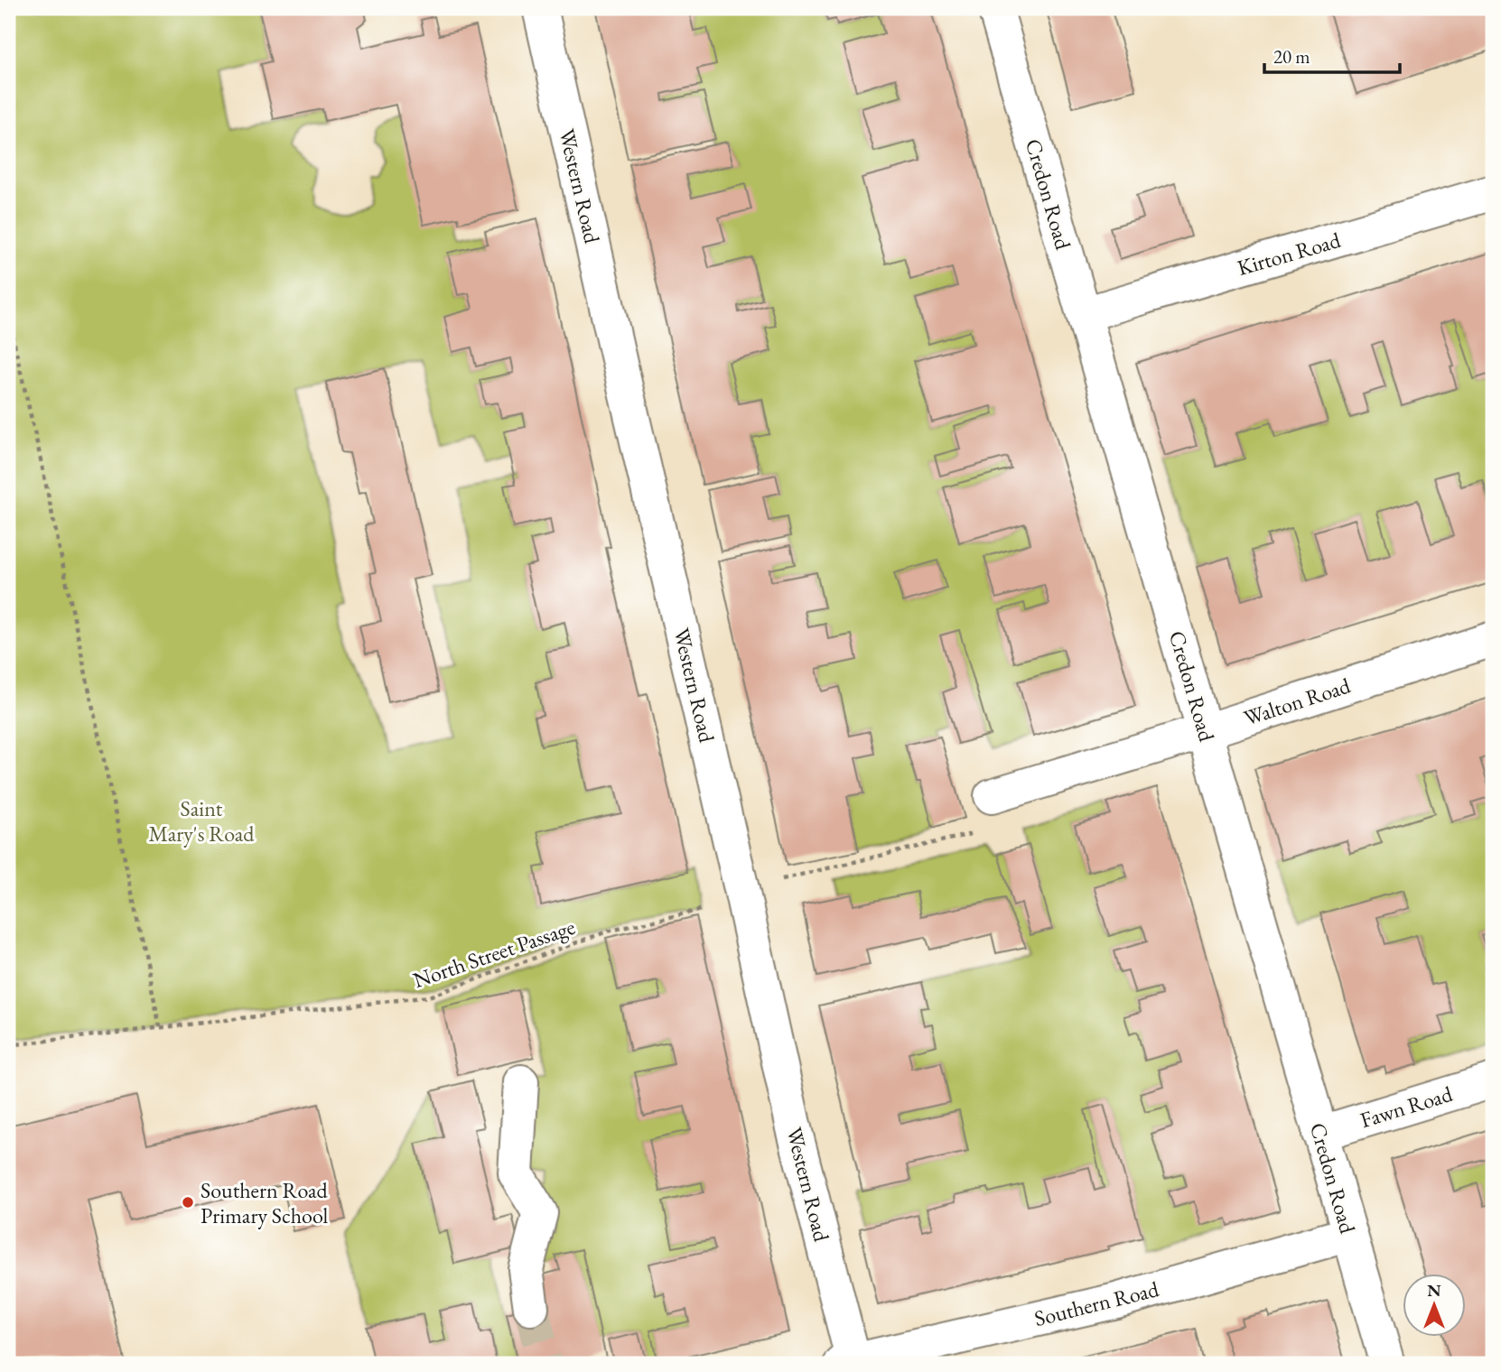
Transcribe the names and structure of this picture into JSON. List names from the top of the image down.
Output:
{
  "streets": {
    "street": [
      "Western Road",
      "Credon Road",
      "Kirton Road",
      "Walton Road",
      "Fawn Road",
      "Southern Road"
    ],
    "path": ["North Street Passage"]
  },
  "crossings": [
    ["Western Road", "North Street Passage"],
    ["Western Road", "Southern Road"],
    ["Credon Road", "Kirton Road"],
    ["Credon Road", "Walton Road"],
    ["Credon Road", "Fawn Road"],
    ["Credon Road", "Southern Road"]
  ],
  "parks": ["Saint Mary's Road"],
  "places": ["Southern Road Primary School"],
  "scale_bar": "20 m",
  "north": "top"
}
